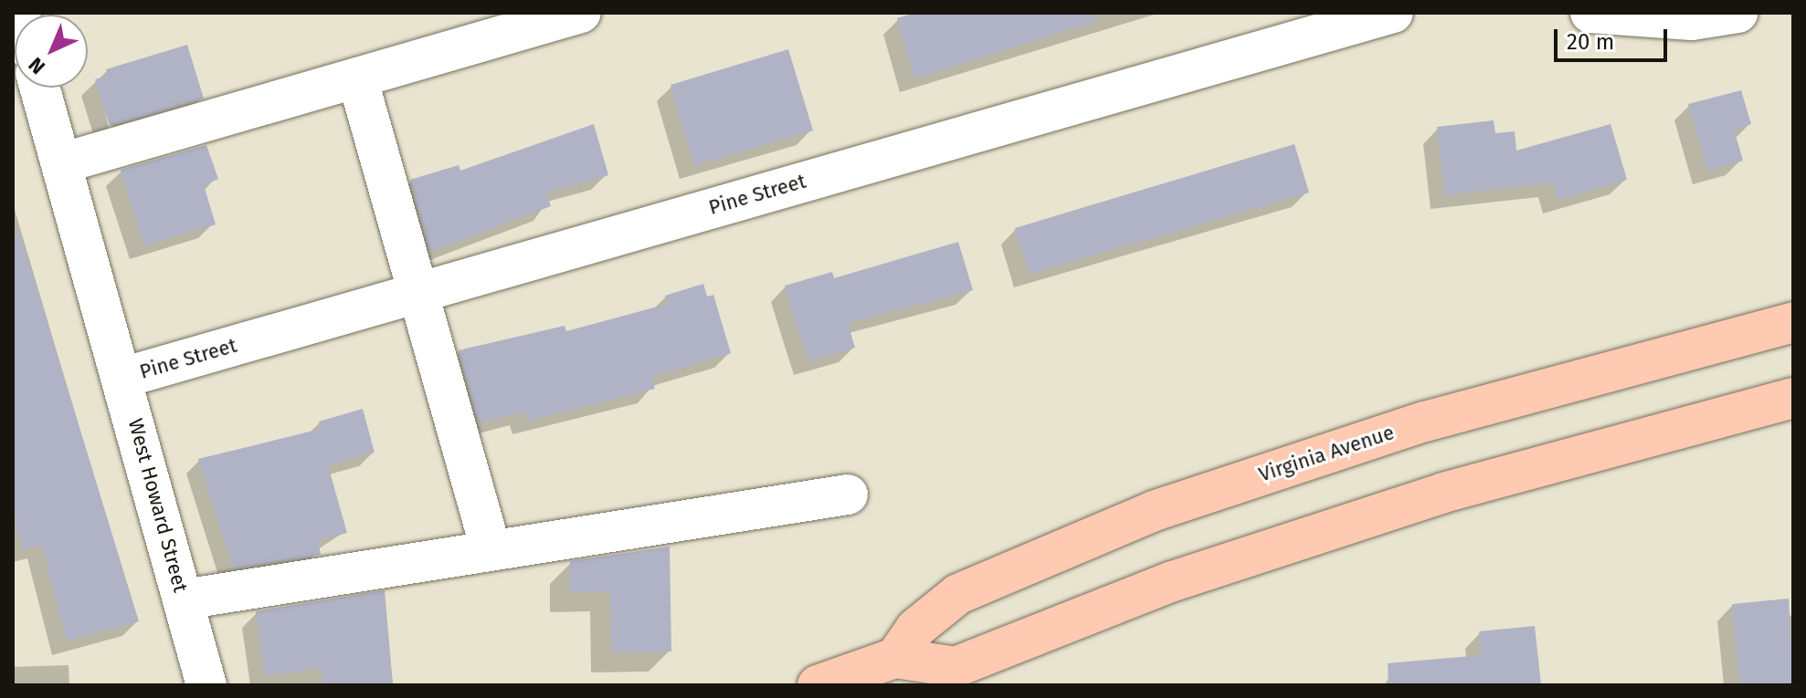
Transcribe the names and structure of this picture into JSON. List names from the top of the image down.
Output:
{
  "streets": {
    "main road": ["Virginia Avenue"],
    "street": ["Pine Street", "West Howard Street"]
  },
  "crossings": [
    ["Pine Street", "West Howard Street"]
  ],
  "scale_bar": "20 m",
  "north": "bottom left"
}
